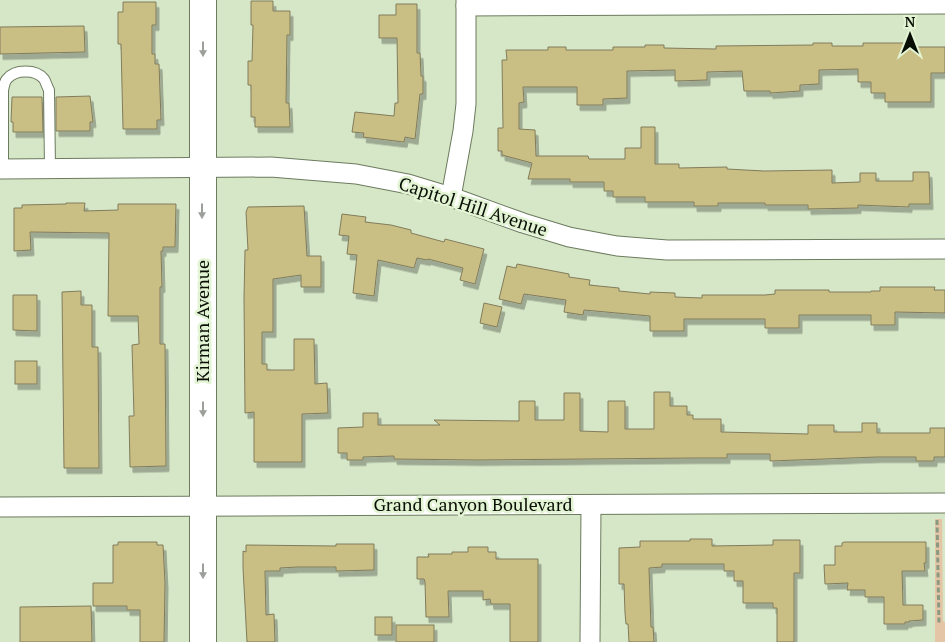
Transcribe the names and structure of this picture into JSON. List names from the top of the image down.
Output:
{
  "streets": {
    "street": ["Capitol Hill Avenue", "Kirman Avenue", "Grand Canyon Boulevard"]
  },
  "crossings": [
    ["Capitol Hill Avenue", "Kirman Avenue"],
    ["Kirman Avenue", "Grand Canyon Boulevard"]
  ],
  "one_way": ["Kirman Avenue"],
  "north": "top"
}
